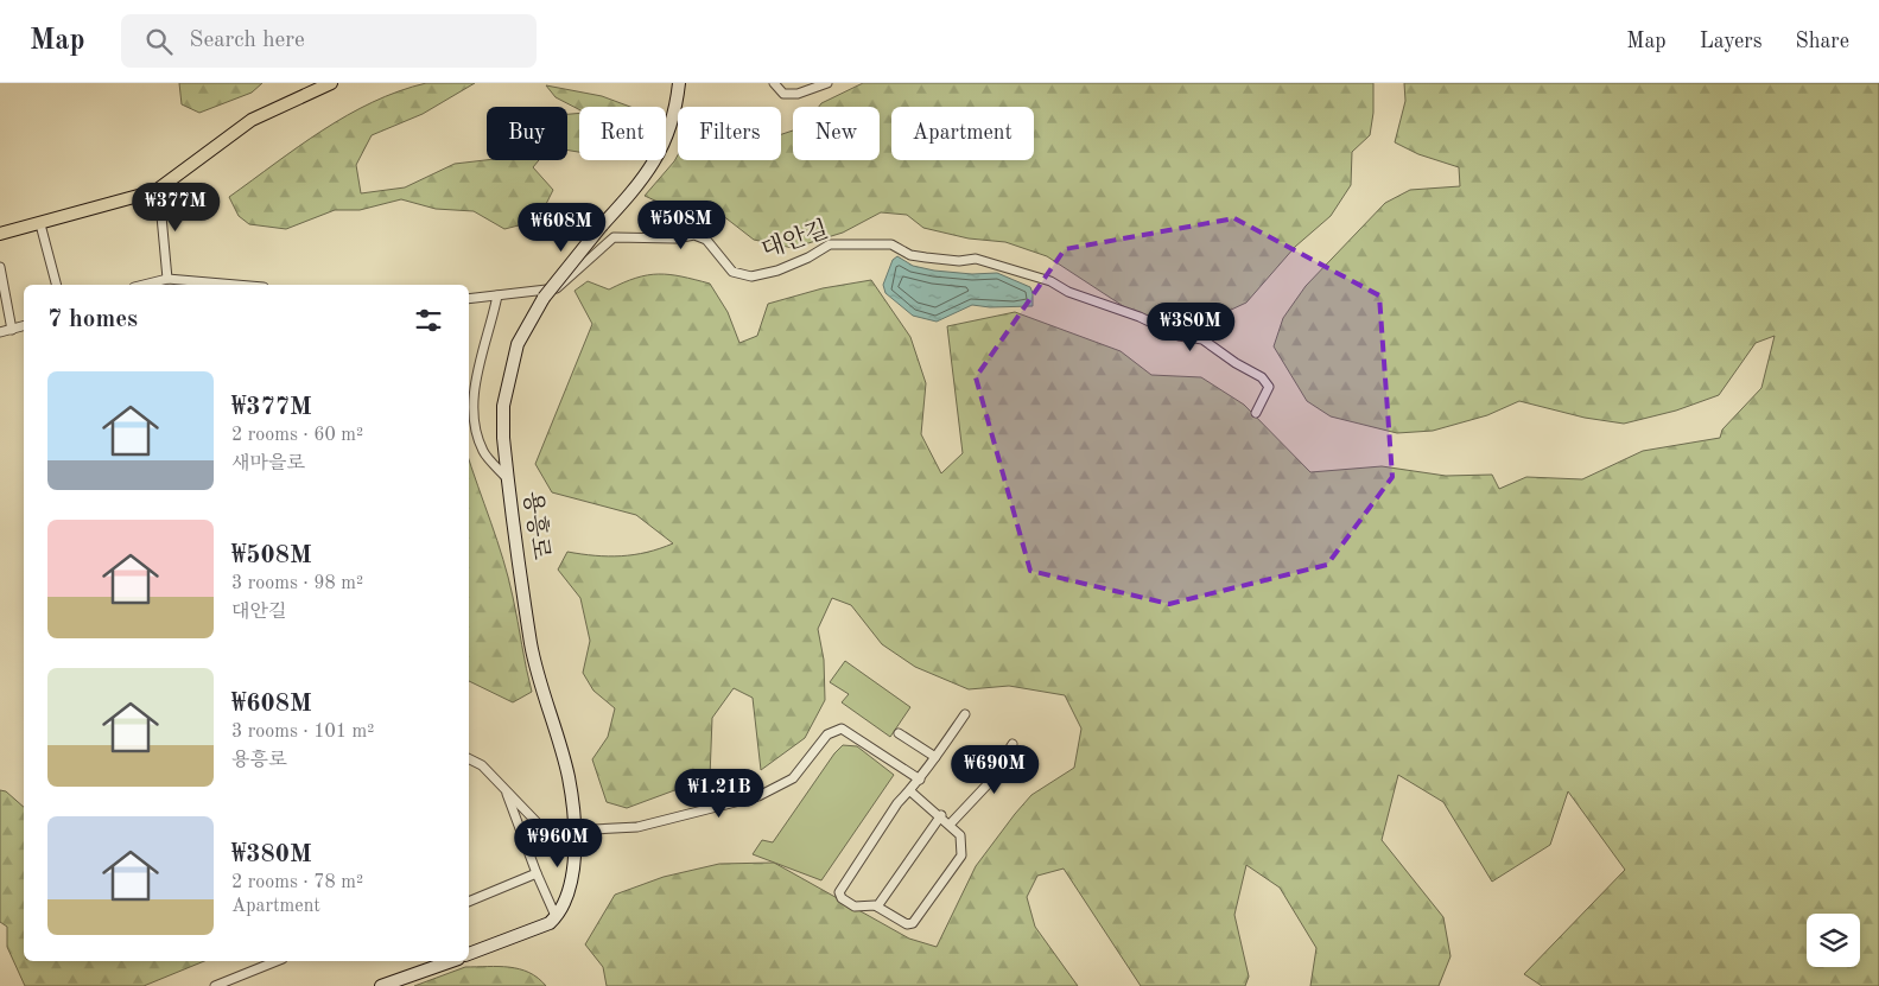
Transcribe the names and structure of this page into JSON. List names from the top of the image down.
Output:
{
  "streets": {
    "main road": ["용흥로"],
    "street": ["대안길"]
  },
  "page": {
    "header": "Map",
    "search": "Search here",
    "nav": ["Map", "Layers", "Share"],
    "chip": [
      "Buy",
      "Rent",
      "Filters",
      "New",
      "Apartment"
    ],
    "price": [
      "₩377M",
      "₩508M",
      "₩608M",
      "₩380M",
      "₩690M",
      "₩1.21B",
      "₩960M"
    ],
    "heading": "7 homes",
    "list": [
      {
        "name": "₩377M",
        "note": "2 rooms · 60 m² · 새마을로"
      },
      {
        "name": "₩508M",
        "note": "3 rooms · 98 m² · 대안길"
      },
      {
        "name": "₩608M",
        "note": "3 rooms · 101 m² · 용흥로"
      },
      {
        "name": "₩380M",
        "note": "2 rooms · 78 m² · Apartment"
      }
    ]
  }
}
